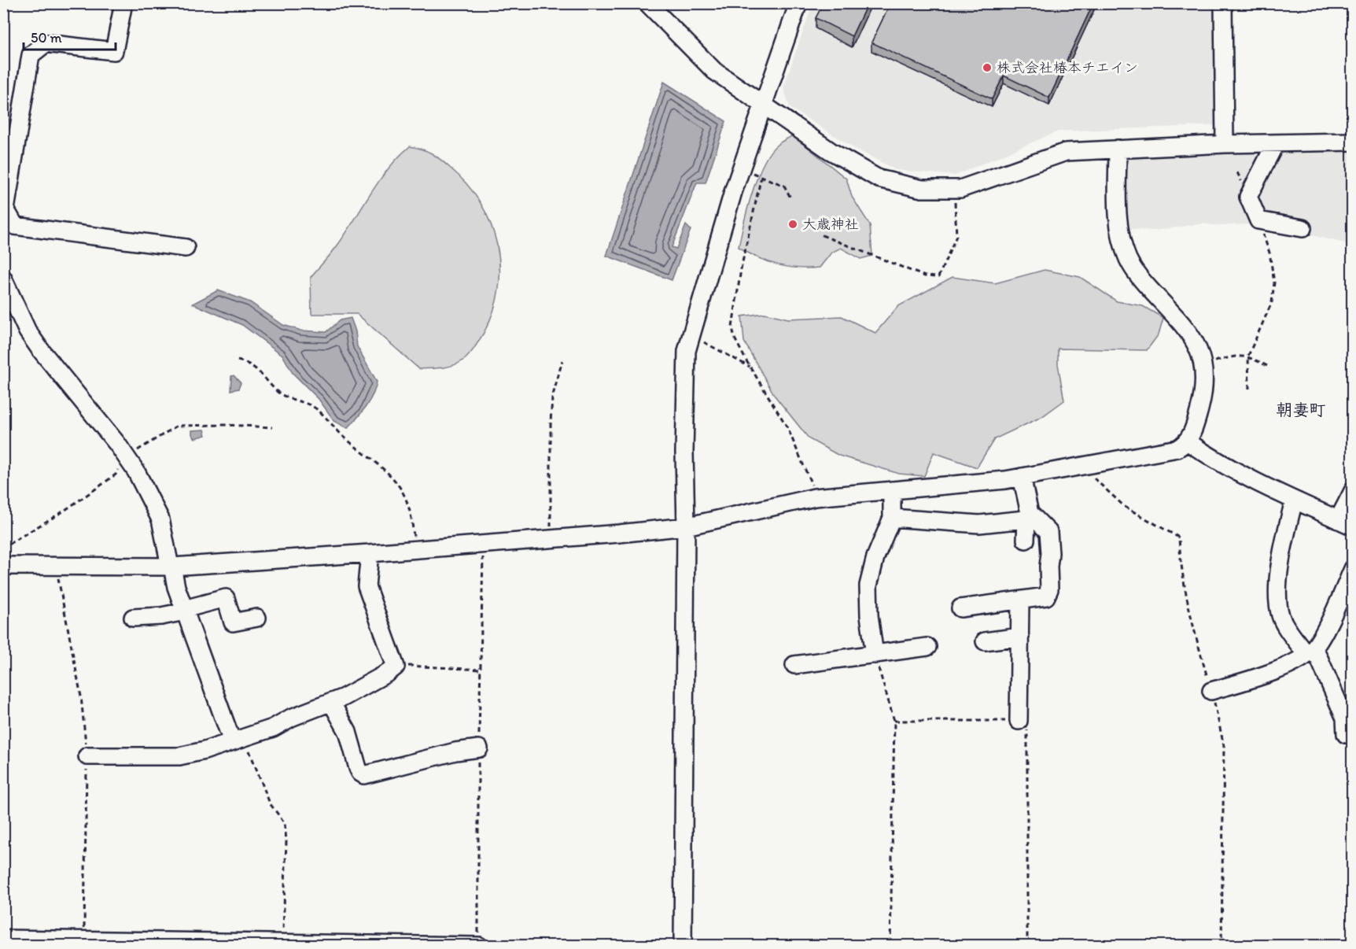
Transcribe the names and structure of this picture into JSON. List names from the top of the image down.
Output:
{
  "districts": ["朝妻町"],
  "places": ["株式会社椿本チエイン", "大歳神社"],
  "scale_bar": "50 m"
}
